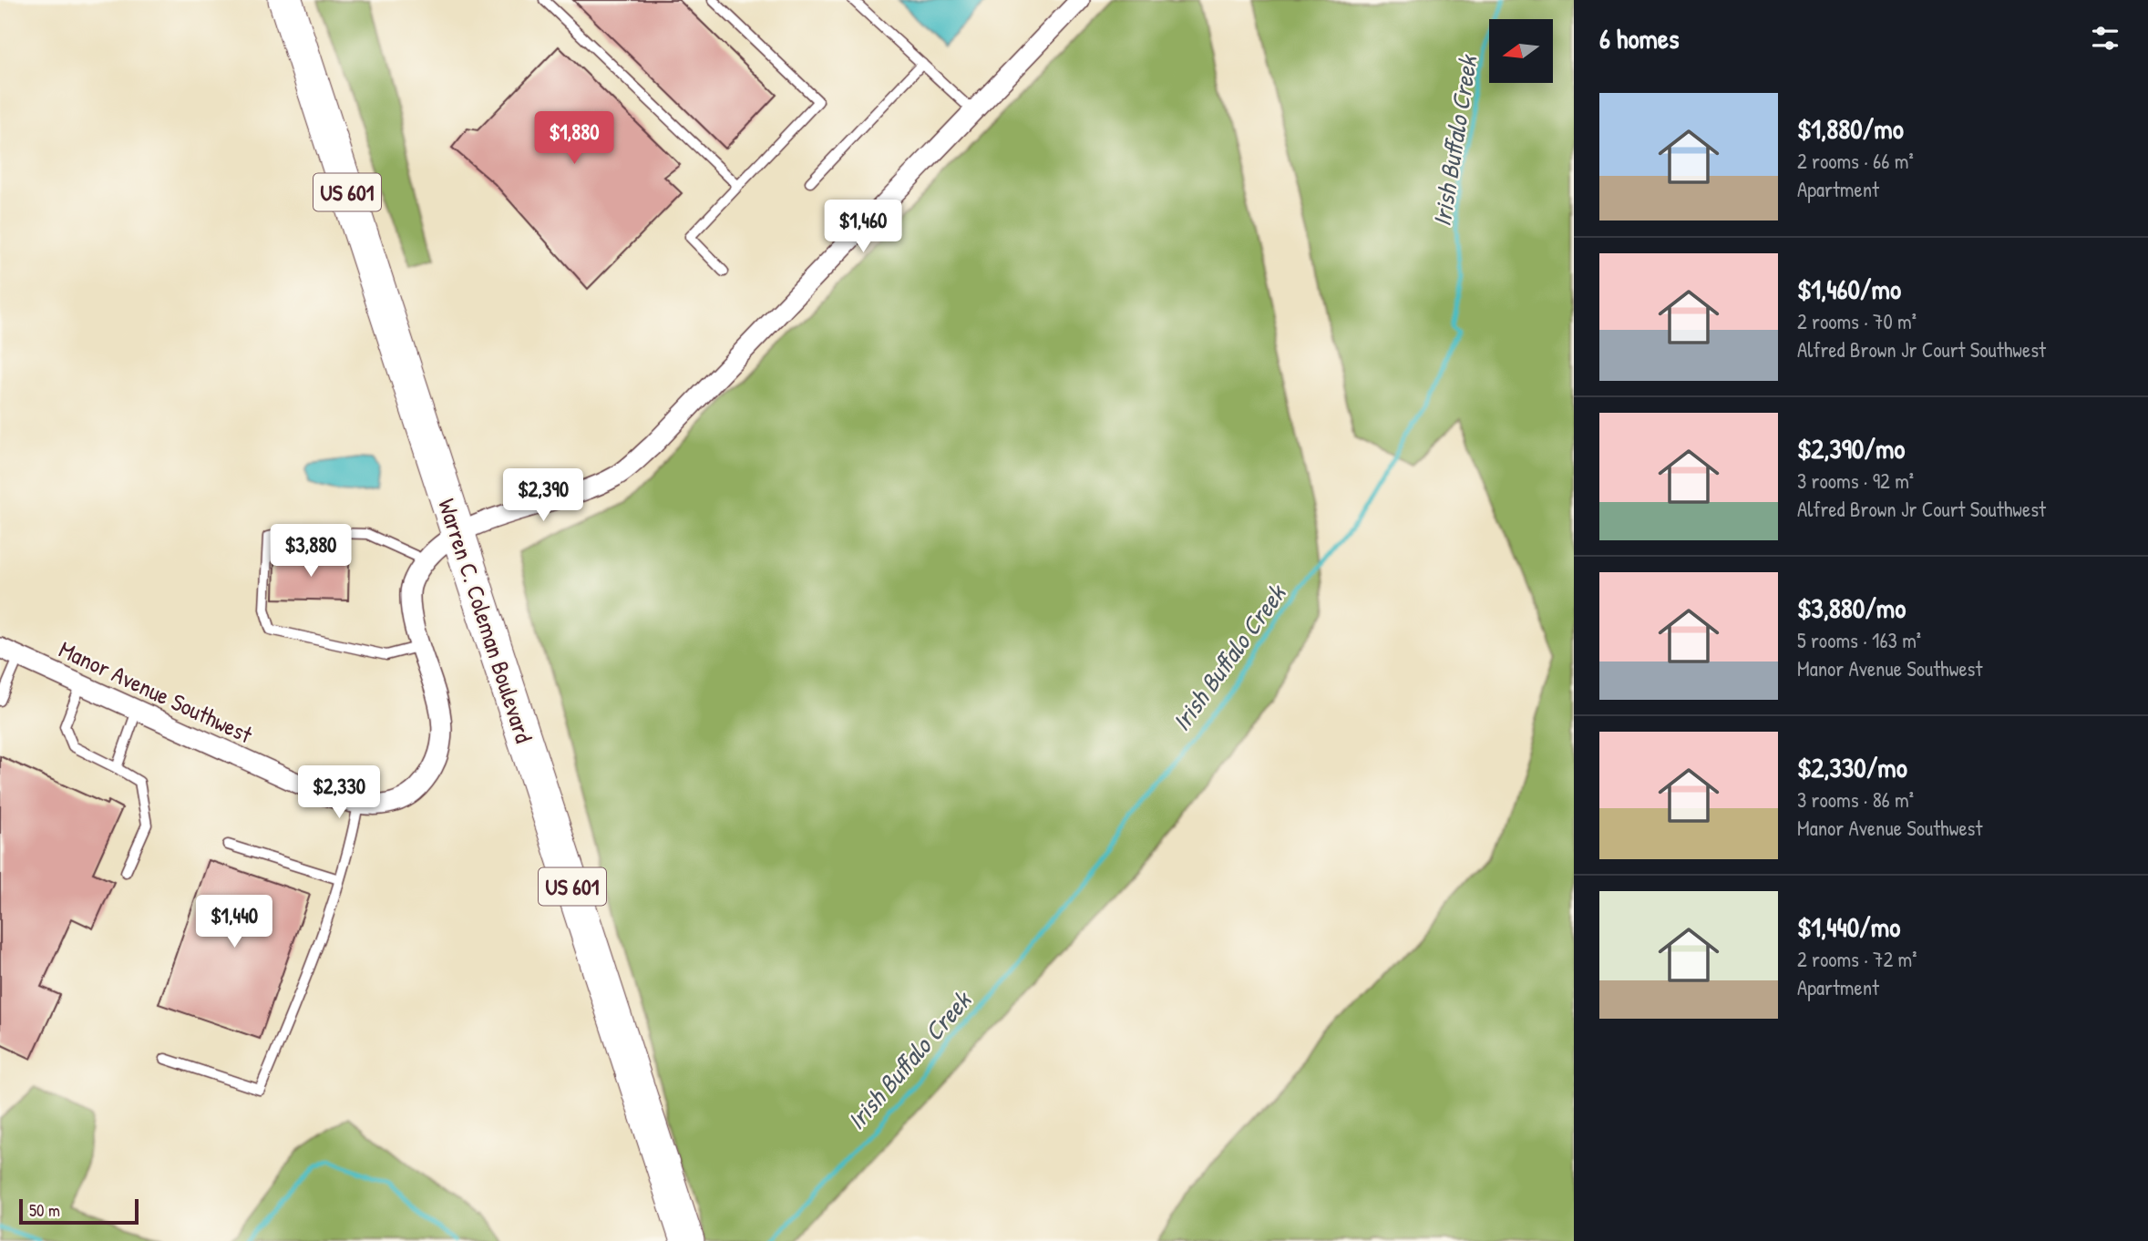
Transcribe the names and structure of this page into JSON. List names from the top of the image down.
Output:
{
  "streets": {
    "highway": ["US 601", "Warren C. Coleman Boulevard"],
    "street": ["Manor Avenue Southwest"]
  },
  "crossings": [
    ["Warren C. Coleman Boulevard", "Manor Avenue Southwest"]
  ],
  "water": ["Irish Buffalo Creek"],
  "scale_bar": "50 m",
  "north": "left",
  "page": {
    "heading": "6 homes",
    "list": [
      {
        "name": "$1,880/mo",
        "note": "2 rooms · 66 m² · Apartment"
      },
      {
        "name": "$1,460/mo",
        "note": "2 rooms · 70 m² · Alfred Brown Jr Court Southwest"
      },
      {
        "name": "$2,390/mo",
        "note": "3 rooms · 92 m² · Alfred Brown Jr Court Southwest"
      },
      {
        "name": "$3,880/mo",
        "note": "5 rooms · 163 m² · Manor Avenue Southwest"
      },
      {
        "name": "$2,330/mo",
        "note": "3 rooms · 86 m² · Manor Avenue Southwest"
      },
      {
        "name": "$1,440/mo",
        "note": "2 rooms · 72 m² · Apartment"
      }
    ],
    "price": [
      "$1,880",
      "$1,460",
      "$2,390",
      "$3,880",
      "$2,330",
      "$1,440"
    ],
    "scale": "50 m"
  }
}
